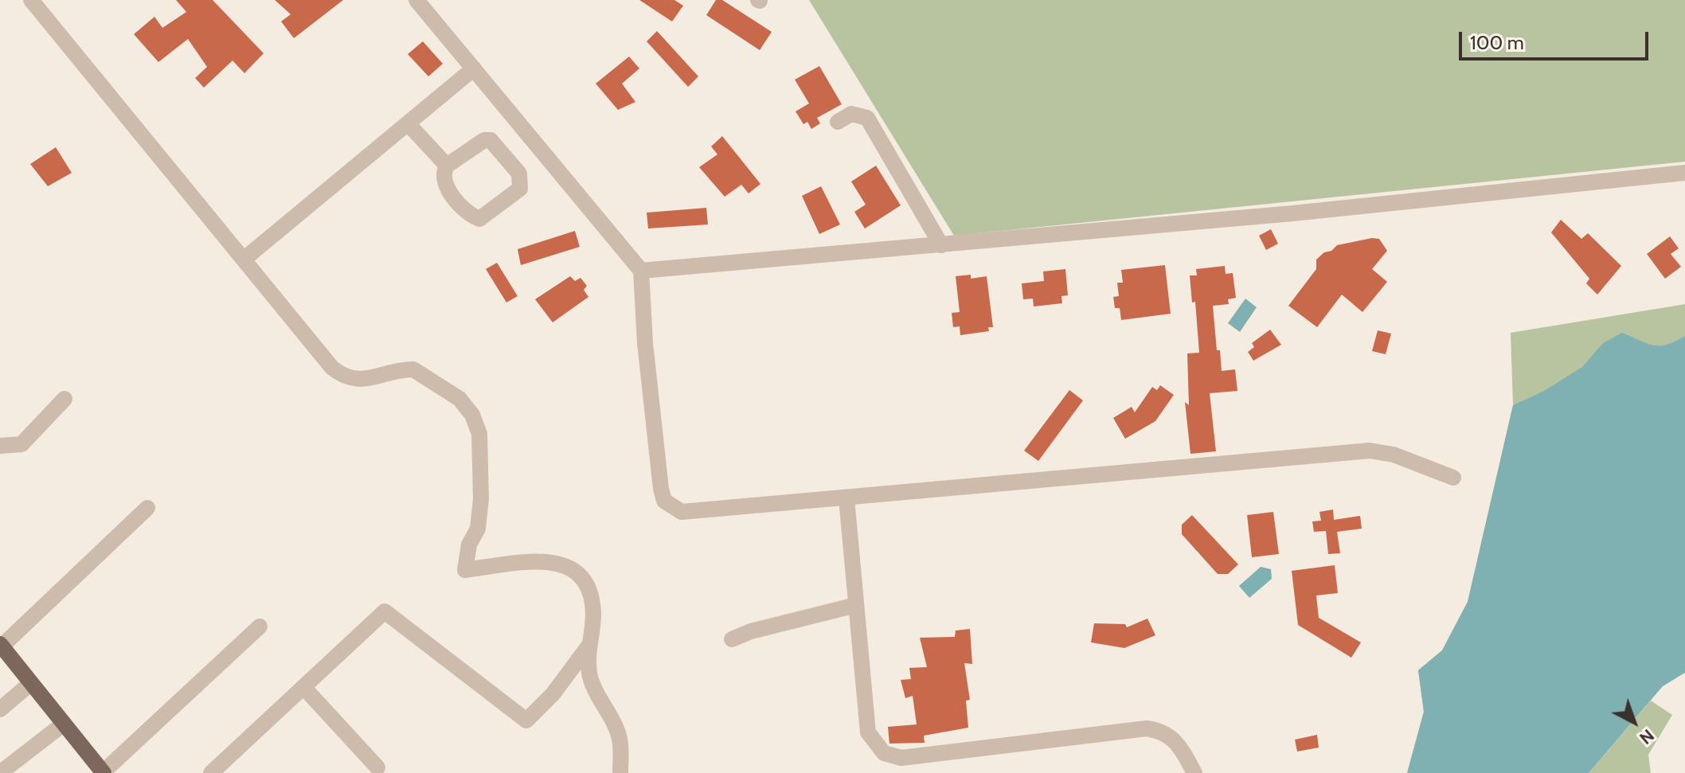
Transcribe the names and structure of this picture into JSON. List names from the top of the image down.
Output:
{
  "scale_bar": "100 m",
  "north": "bottom right"
}
